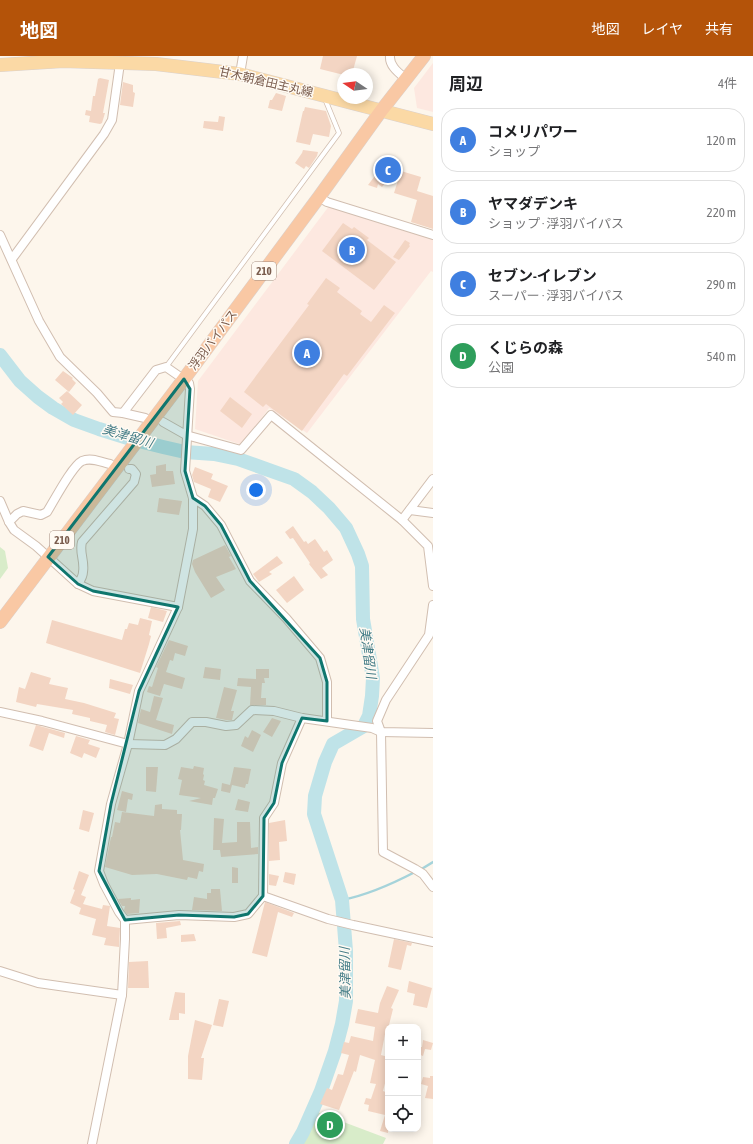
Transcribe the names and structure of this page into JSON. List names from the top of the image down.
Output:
{
  "streets": {
    "highway": ["210", "浮羽バイパス"],
    "main road": ["甘木朝倉田主丸線"]
  },
  "crossings": [
    ["甘木朝倉田主丸線", "浮羽バイパス"]
  ],
  "water": ["美津留川"],
  "north": "left",
  "page": {
    "header": "地図",
    "nav": ["地図", "レイヤ", "共有"],
    "heading": ["周辺", "4件"],
    "list": [
      {
        "mark": "A",
        "name": "コメリパワー",
        "note": "ショップ",
        "value": "120 m"
      },
      {
        "mark": "B",
        "name": "ヤマダデンキ",
        "note": "ショップ · 浮羽バイパス",
        "value": "220 m"
      },
      {
        "mark": "C",
        "name": "セブン-イレブン",
        "note": "スーパー · 浮羽バイパス",
        "value": "290 m"
      },
      {
        "mark": "D",
        "name": "くじらの森",
        "note": "公園",
        "value": "540 m"
      }
    ],
    "pins": [
      "C",
      "B",
      "A",
      "D"
    ],
    "map_buttons": ["+", "−"]
  }
}
